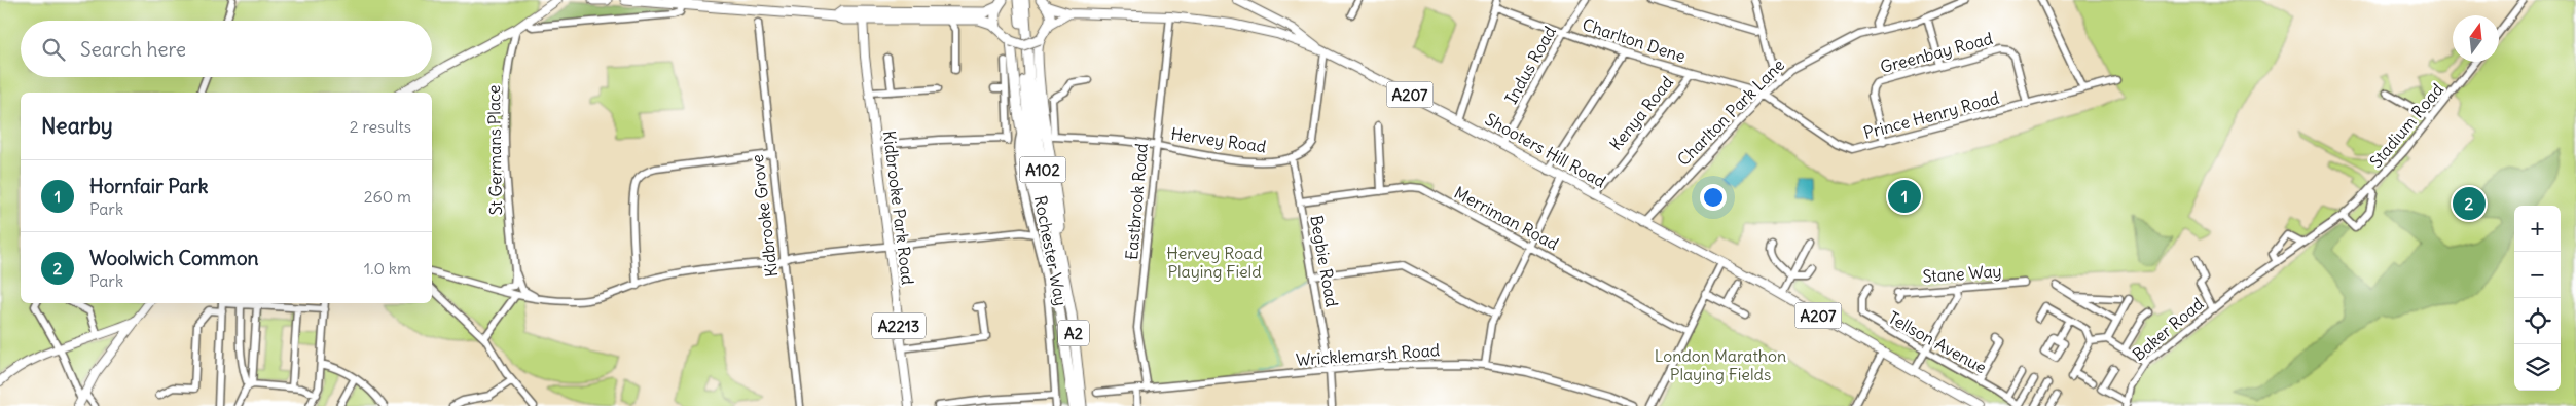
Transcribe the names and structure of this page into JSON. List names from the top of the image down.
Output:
{
  "streets": {
    "highway": ["A102", "A2"],
    "main road": [
      "A207",
      "Shooters Hill Road",
      "Kidbrooke Park Road",
      "A2213"
    ],
    "street": [
      "Charlton Dene",
      "Greenbay Road",
      "Indus Road",
      "Charlton Park Lane",
      "Kenya Road",
      "Prince Henry Road",
      "Stadium Road",
      "Hervey Road",
      "St Germans Place",
      "Eastbrook Road",
      "Kidbrooke Grove",
      "Merriman Road",
      "Rochester Way",
      "Begbie Road",
      "Stane Way",
      "Baker Road",
      "Tellson Avenue",
      "Wricklemarsh Road"
    ]
  },
  "crossings": [
    ["Charlton Dene", "Indus Road"],
    ["Charlton Dene", "Charlton Park Lane"],
    ["Charlton Dene", "Kenya Road"],
    ["Charlton Dene", "Prince Henry Road"],
    ["Greenbay Road", "Prince Henry Road"],
    ["Indus Road", "Shooters Hill Road"],
    ["Charlton Park Lane", "Prince Henry Road"],
    ["Charlton Park Lane", "Shooters Hill Road"],
    ["Kenya Road", "Shooters Hill Road"],
    ["Stadium Road", "Baker Road"],
    ["Hervey Road", "Shooters Hill Road"],
    ["Hervey Road", "Eastbrook Road"],
    ["Hervey Road", "Begbie Road"],
    ["Shooters Hill Road", "Eastbrook Road"],
    ["A102", "Rochester Way"],
    ["A102", "A2"],
    ["Eastbrook Road", "Wricklemarsh Road"],
    ["Merriman Road", "Begbie Road"],
    ["Rochester Way", "A2"],
    ["Begbie Road", "Wricklemarsh Road"]
  ],
  "parks": ["Hervey Road Playing Field", "London Marathon Playing Fields"],
  "north": "top",
  "page": {
    "search": "Search here",
    "heading": ["Nearby", "2 results"],
    "list": [
      {
        "mark": "1",
        "name": "Hornfair Park",
        "note": "Park",
        "value": "260 m"
      },
      {
        "mark": "2",
        "name": "Woolwich Common",
        "note": "Park",
        "value": "1.0 km"
      }
    ],
    "pins": ["1", "2"],
    "map_buttons": ["+", "−"]
  }
}
